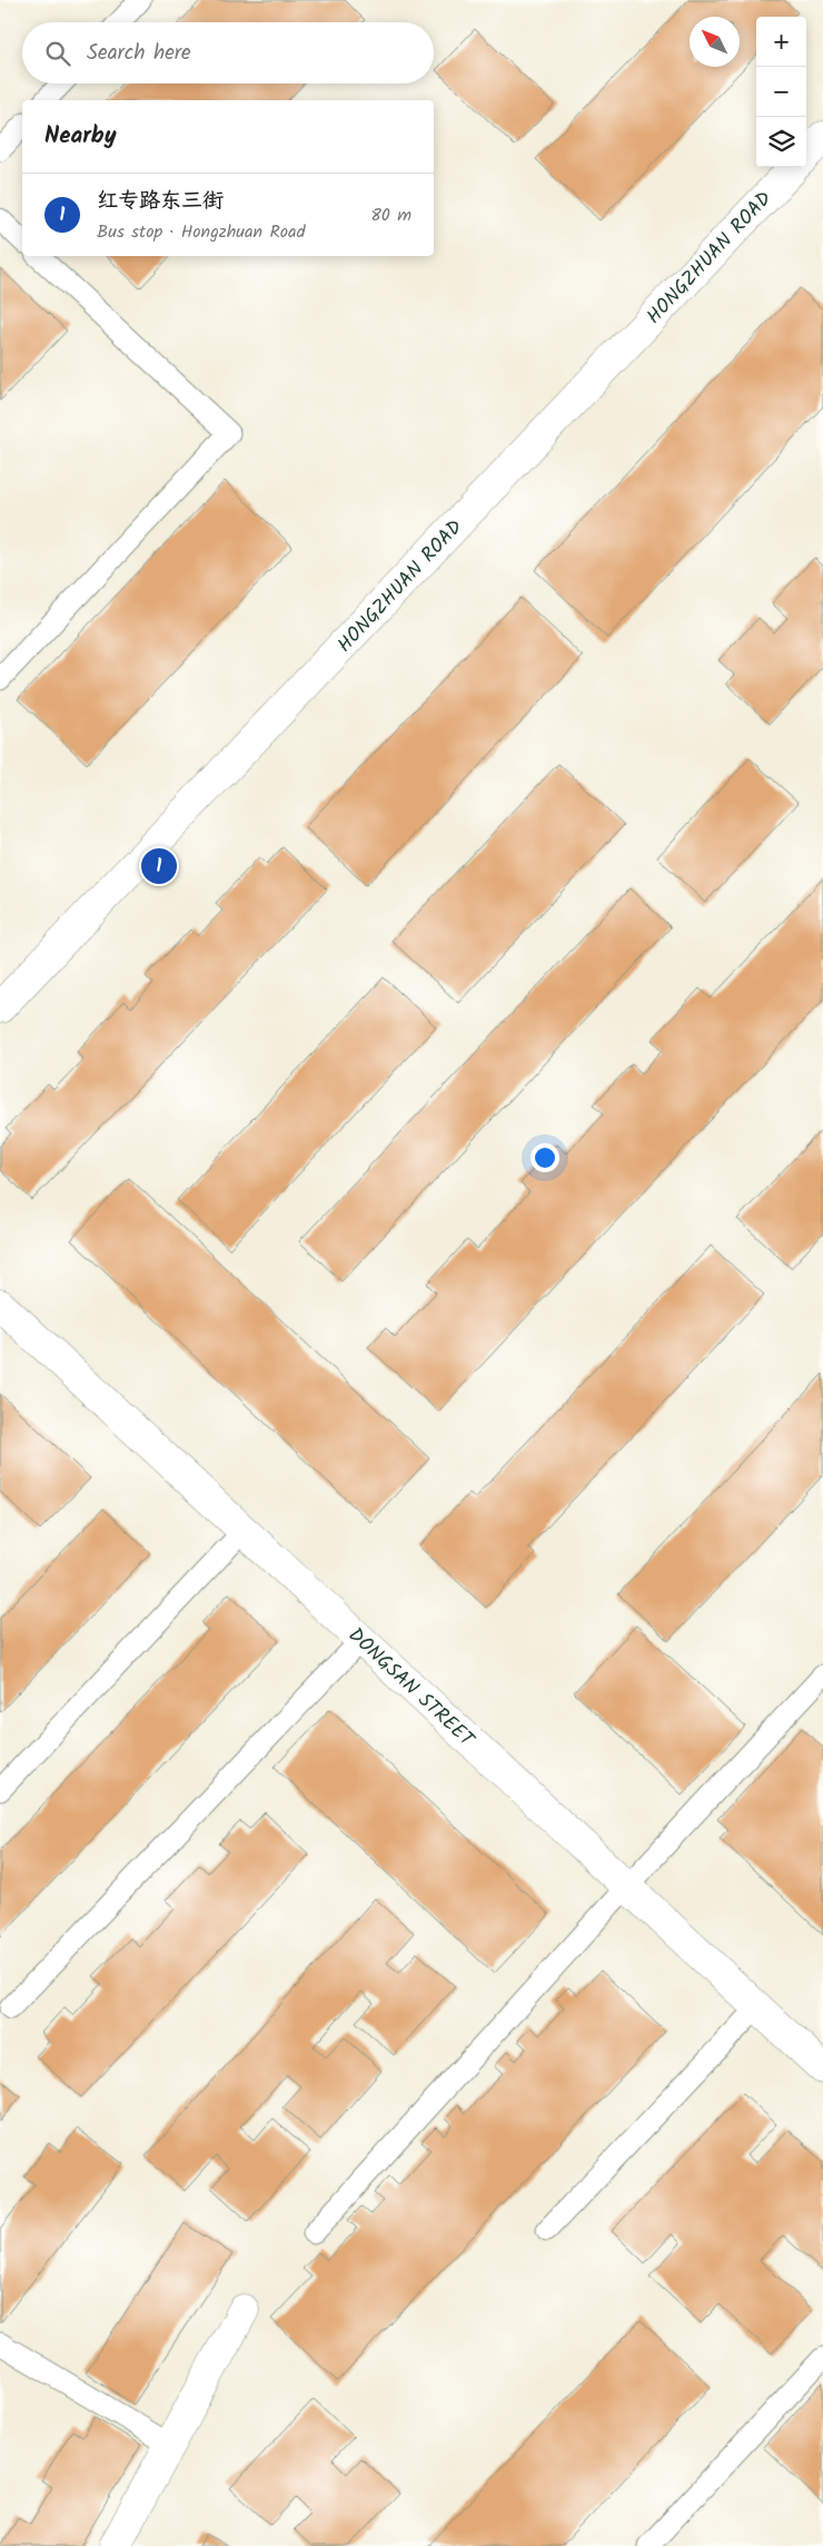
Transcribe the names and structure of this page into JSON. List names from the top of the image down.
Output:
{
  "streets": {
    "street": ["HONGZHUAN ROAD", "DONGSAN STREET"]
  },
  "north": "top left",
  "page": {
    "map_buttons": ["+", "−"],
    "search": "Search here",
    "heading": "Nearby",
    "list": [
      {
        "mark": "1",
        "name": "红专路东三街",
        "note": "Bus stop · Hongzhuan Road",
        "value": "80 m"
      }
    ],
    "pins": "1"
  }
}
